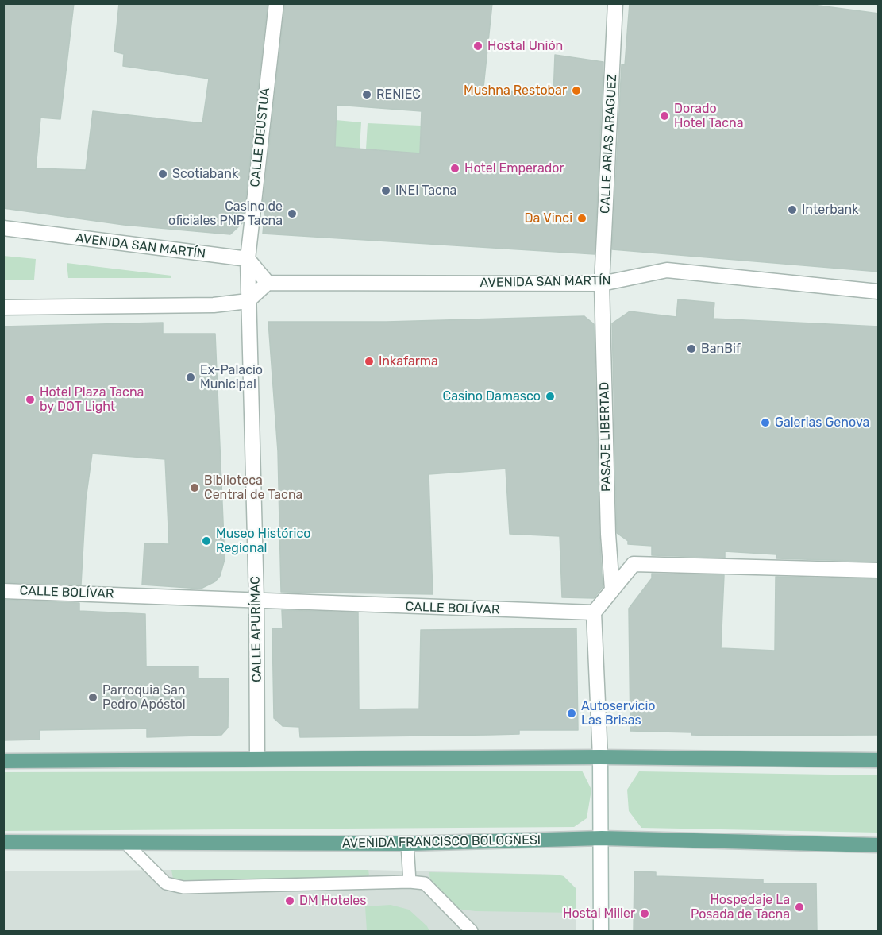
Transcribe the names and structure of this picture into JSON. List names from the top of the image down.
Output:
{
  "streets": {
    "main road": ["AVENIDA FRANCISCO BOLOGNESI"],
    "street": [
      "CALLE DEUSTUA",
      "CALLE ARIAS ARAGUEZ",
      "AVENIDA SAN MARTÍN",
      "PASAJE LIBERTAD",
      "CALLE BOLÍVAR",
      "CALLE APURÍMAC"
    ]
  },
  "crossings": [
    ["CALLE DEUSTUA", "AVENIDA SAN MARTÍN"],
    ["CALLE DEUSTUA", "CALLE APURÍMAC"],
    ["CALLE ARIAS ARAGUEZ", "AVENIDA SAN MARTÍN"],
    ["CALLE ARIAS ARAGUEZ", "PASAJE LIBERTAD"],
    ["AVENIDA SAN MARTÍN", "PASAJE LIBERTAD"],
    ["CALLE BOLÍVAR", "CALLE APURÍMAC"]
  ],
  "places": [
    "Hostal Unión",
    "Mushna Restobar",
    "RENIEC",
    "Dorado Hotel Tacna",
    "Hotel Emperador",
    "Scotiabank",
    "INEI Tacna",
    "Interbank",
    "Casino de oficiales PNP Tacna",
    "Da Vinci",
    "BanBif",
    "Inkafarma",
    "Ex-Palacio Municipal",
    "Casino Damasco",
    "Hotel Plaza Tacna by DOT Light",
    "Galerias Genova",
    "Biblioteca Central de Tacna",
    "Museo Histórico Regional",
    "Parroquia San Pedro Apóstol",
    "Autoservicio Las Brisas",
    "DM Hoteles",
    "Hospedaje La Posada de Tacna",
    "Hostal Miller"
  ]
}
